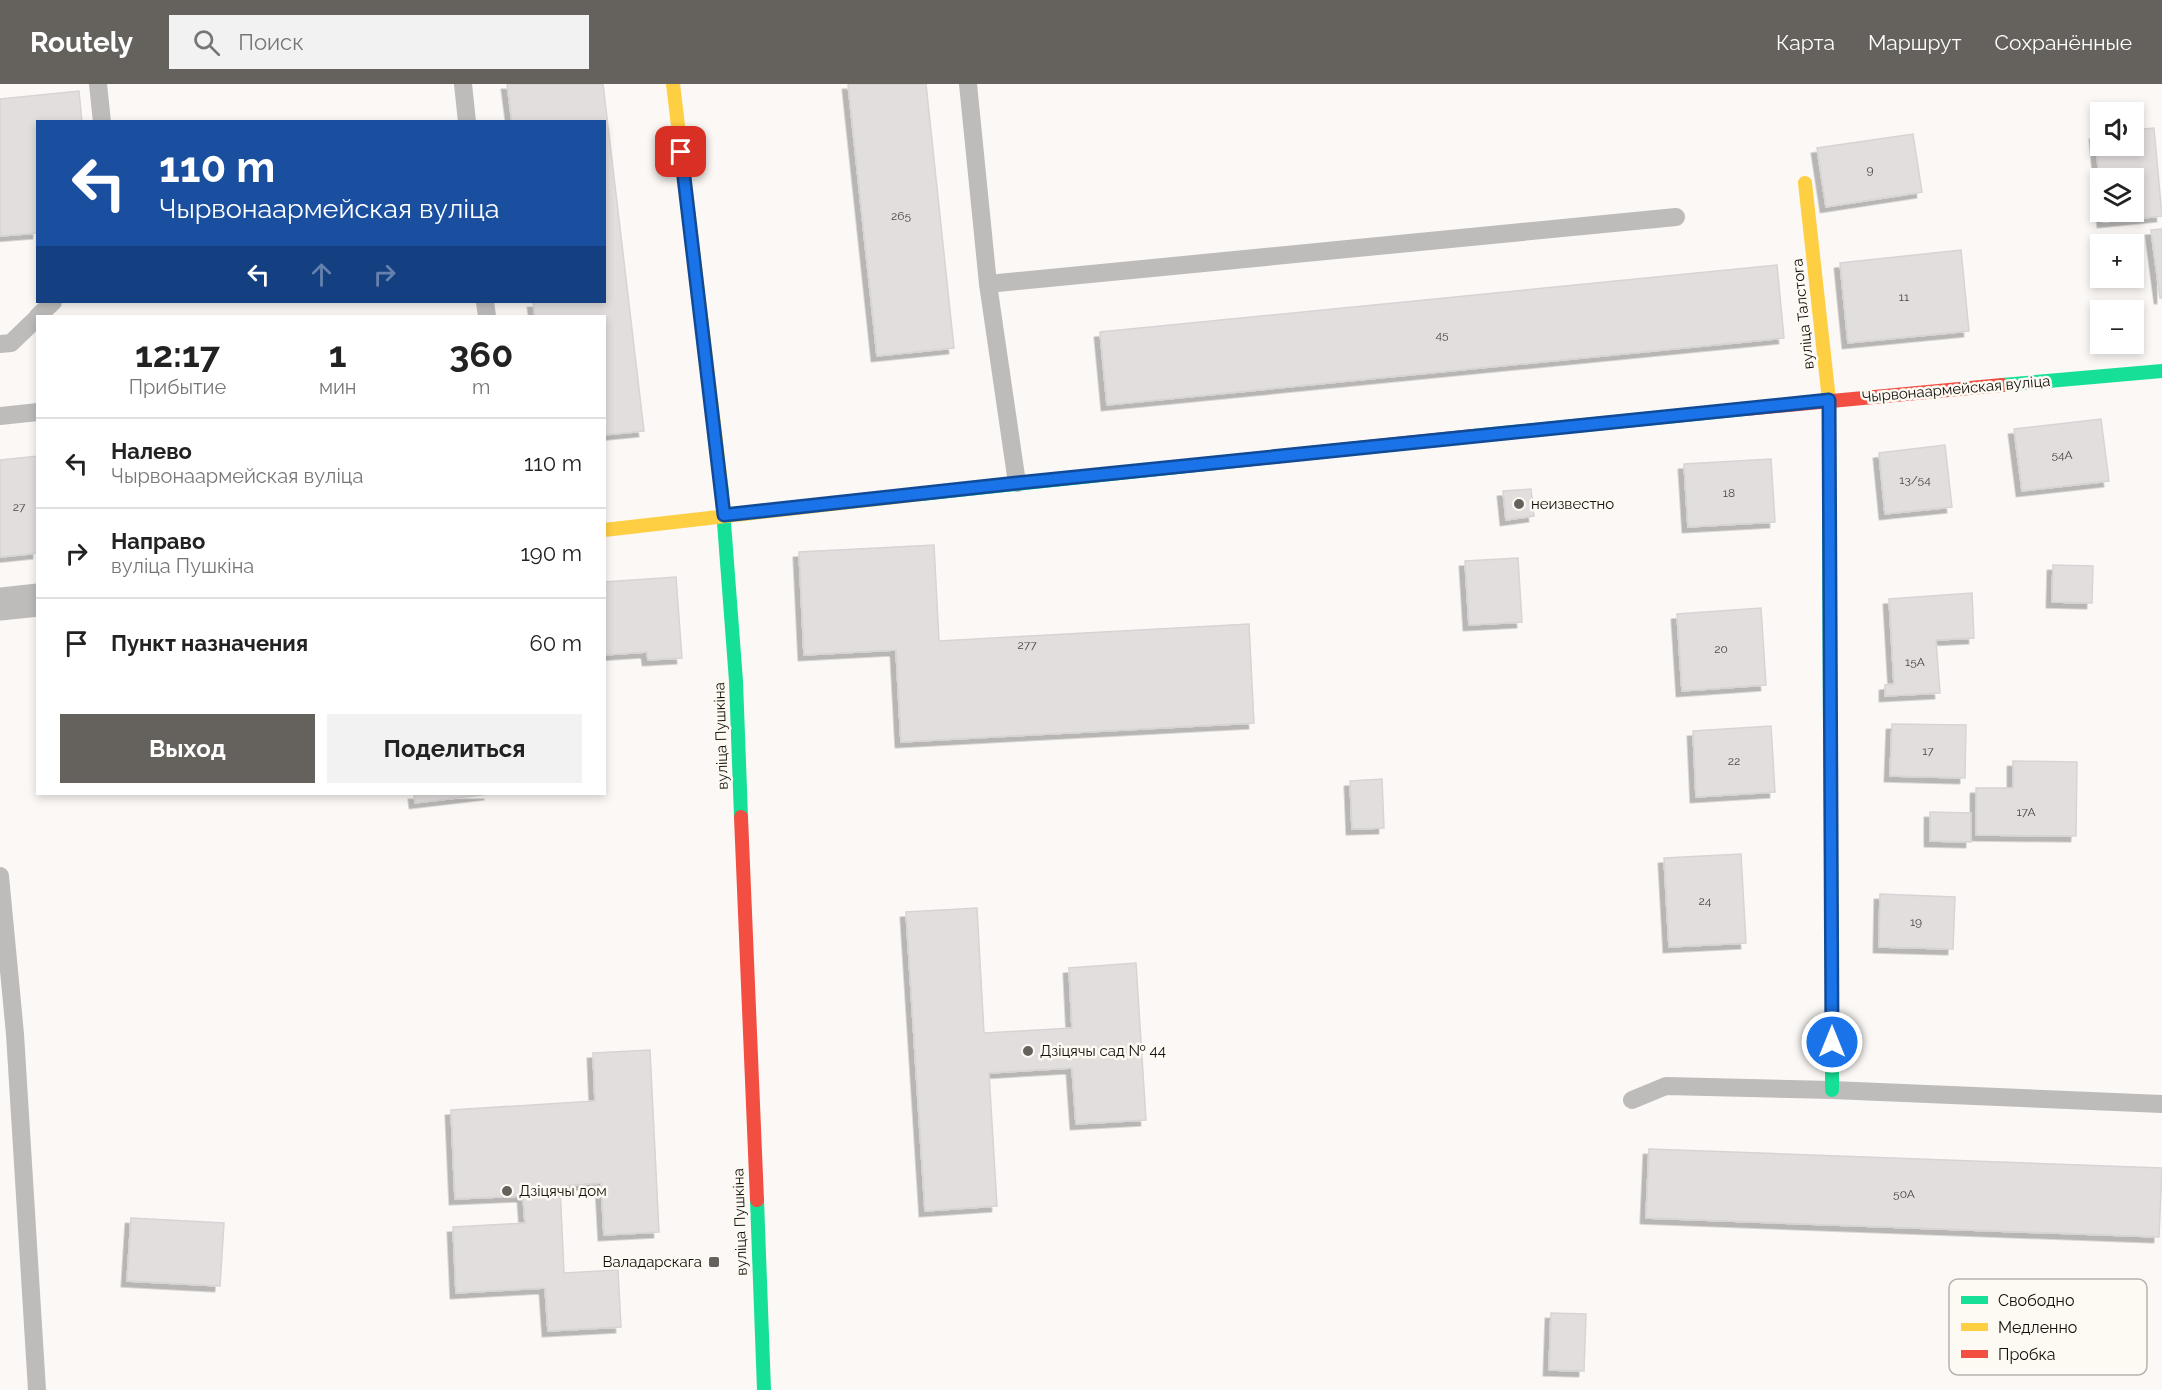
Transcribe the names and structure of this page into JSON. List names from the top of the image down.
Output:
{
  "streets": {
    "street": ["вуліца Талстога", "Чырвонаармейская вуліца", "вуліца Пушкіна"]
  },
  "crossings": [
    ["вуліца Талстога", "Чырвонаармейская вуліца"],
    ["Чырвонаармейская вуліца", "вуліца Пушкіна"]
  ],
  "places": {
    "other": ["неизвестно", "Дзіцячы сад № 44", "Дзіцячы дом"],
    "transit": ["Валадарскага"]
  },
  "house_numbers": [
    "9",
    "265",
    "11",
    "45",
    "54А",
    "13/54",
    "18",
    "27",
    "277",
    "20",
    "15А",
    "17",
    "22",
    "17А",
    "24",
    "19",
    "50А"
  ],
  "legend": ["Свободно", "Медленно", "Пробка"],
  "page": {
    "header": "Routely",
    "search": "Поиск",
    "nav": ["Карта", "Маршрут", "Сохранённые"],
    "map_buttons": ["+", "−"],
    "turn": ["110 m", "Чырвонаармейская вуліца"],
    "eta": [
      "12:17",
      "Прибытие",
      "1",
      "мин",
      "360",
      "m"
    ],
    "list": [
      {
        "name": "Налево",
        "note": "Чырвонаармейская вуліца",
        "value": "110 m"
      },
      {
        "name": "Направо",
        "note": "вуліца Пушкіна",
        "value": "190 m"
      },
      {
        "name": "Пункт назначения",
        "value": "60 m"
      }
    ],
    "buttons": ["Выход", "Поделиться"]
  }
}
